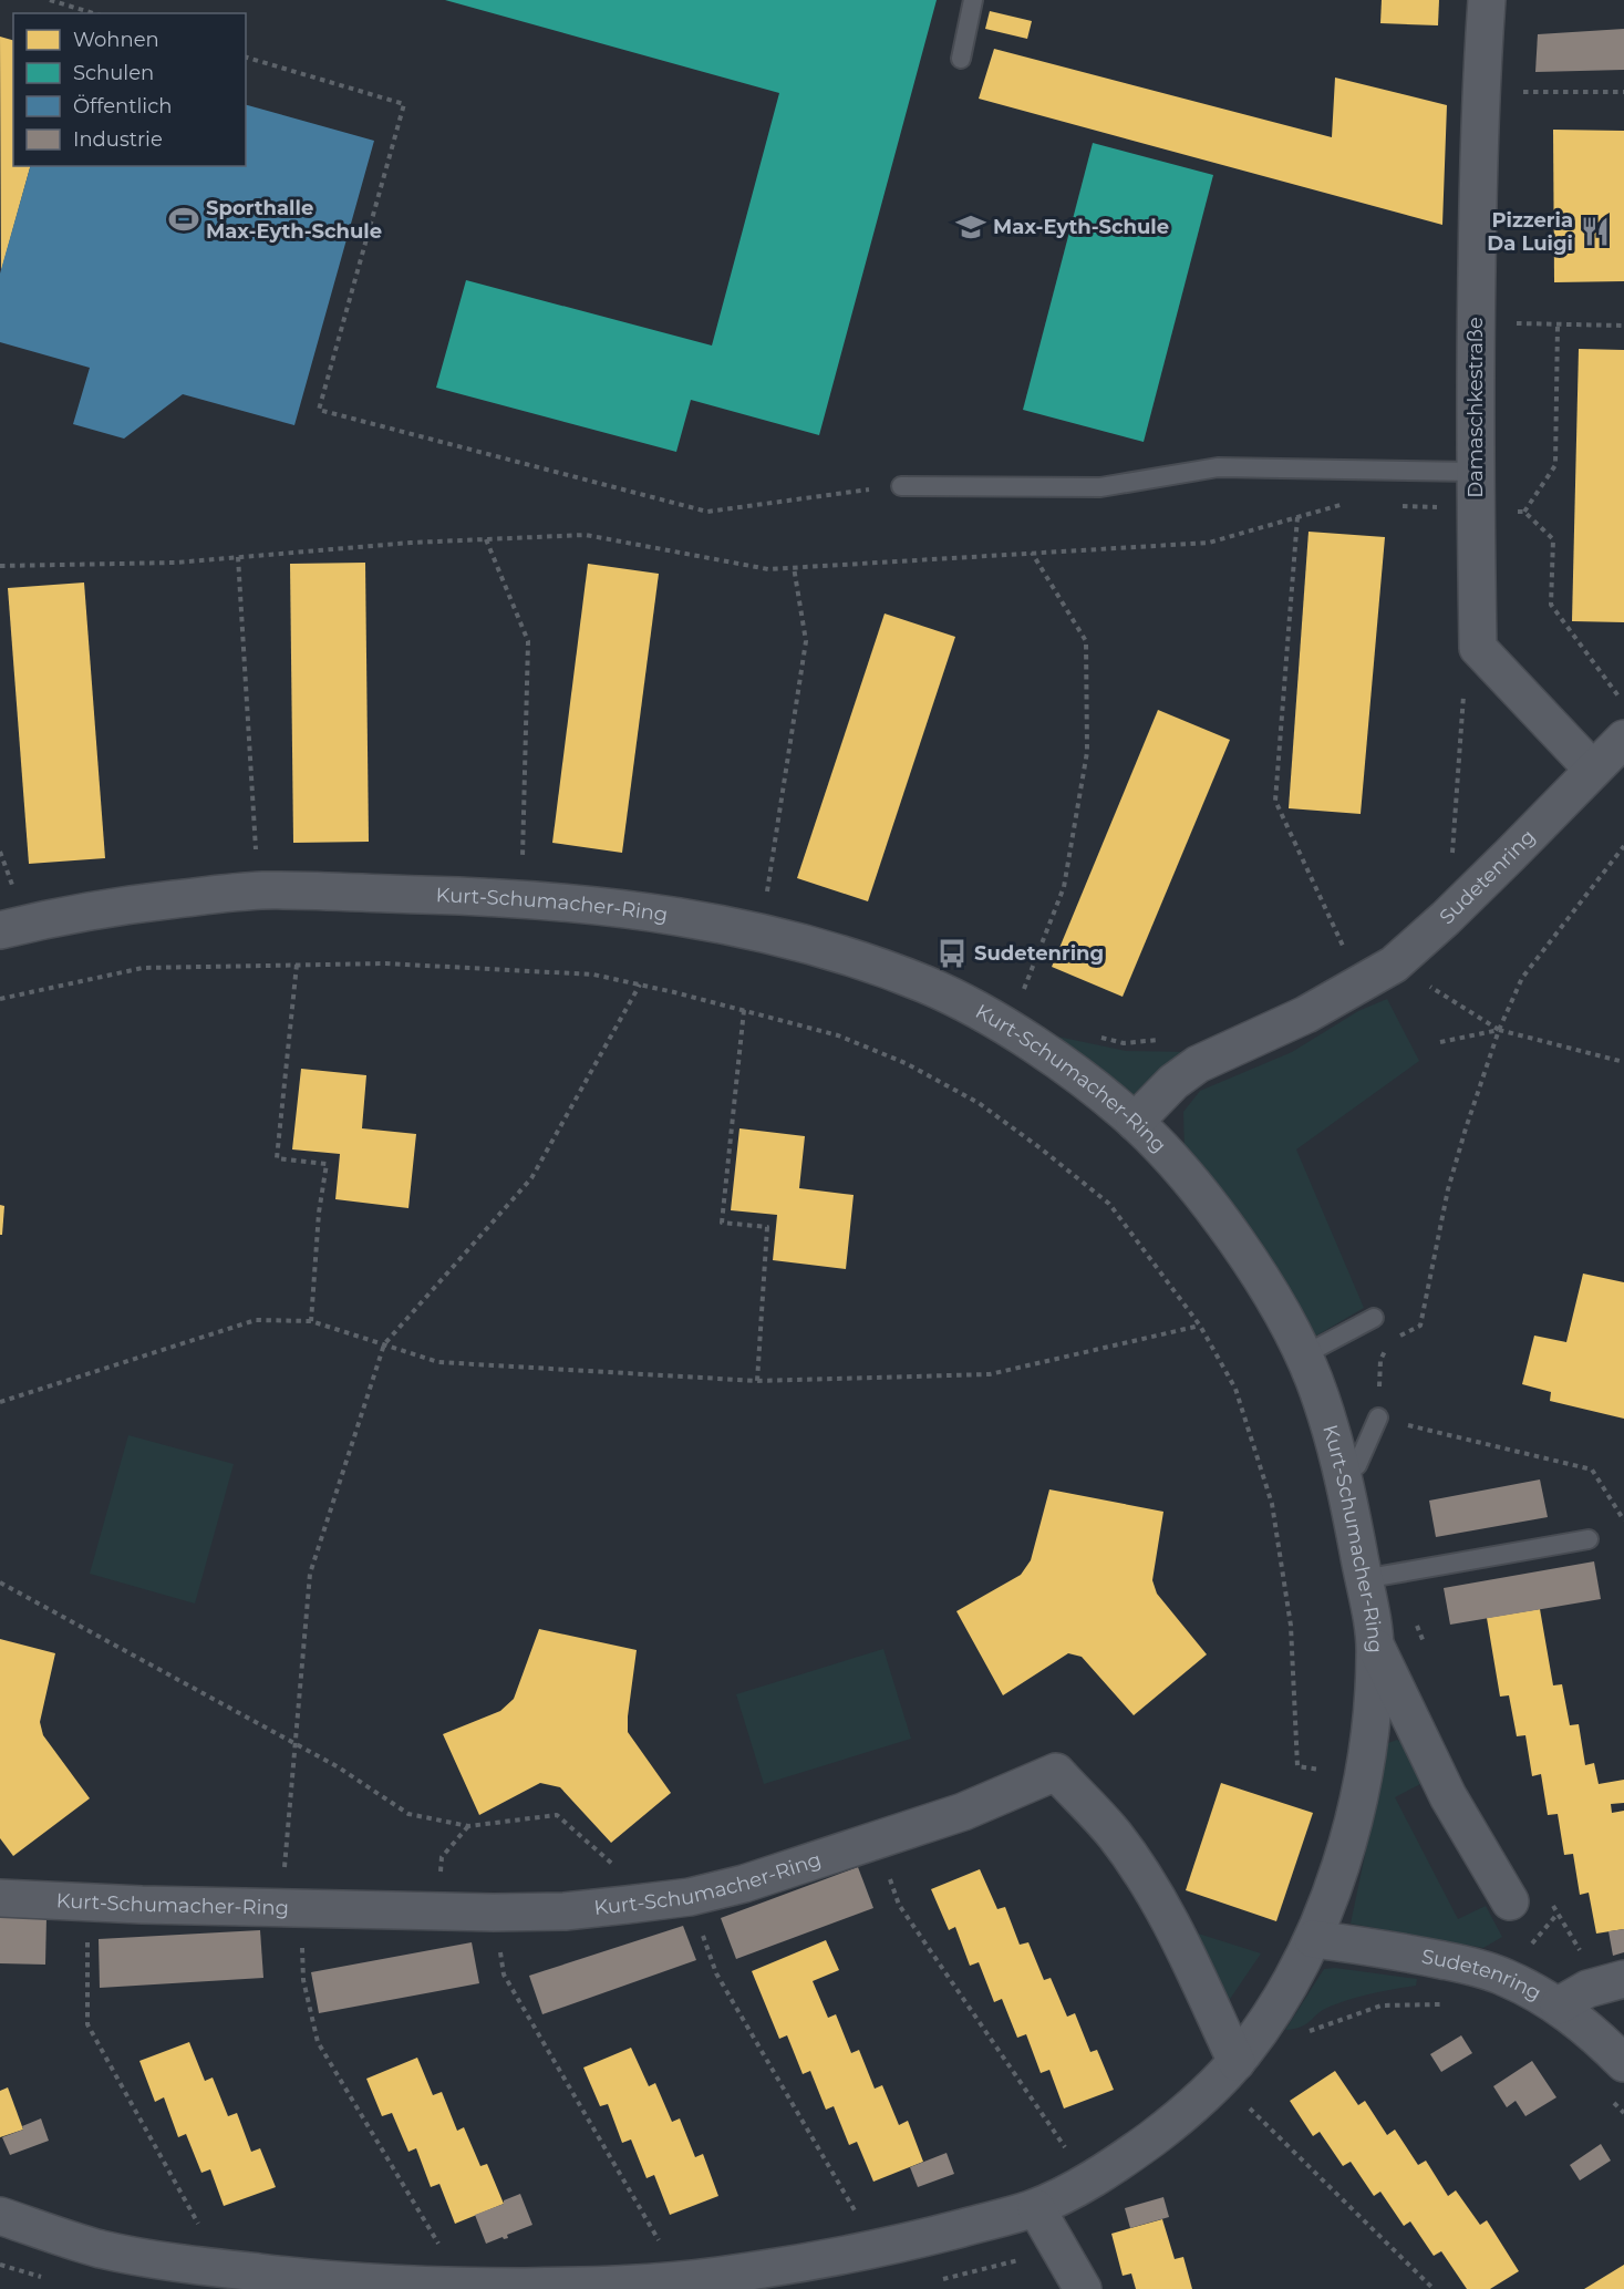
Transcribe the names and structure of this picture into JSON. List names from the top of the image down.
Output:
{
  "streets": {
    "street": ["Damaschkestraße", "Sudetenring", "Kurt-Schumacher-Ring"]
  },
  "crossings": [
    ["Damaschkestraße", "Sudetenring"],
    ["Sudetenring", "Kurt-Schumacher-Ring"]
  ],
  "places": {
    "sports": ["Sporthalle Max-Eyth-Schule"],
    "school or university": ["Max-Eyth-Schule"],
    "restaurant": ["Pizzeria Da Luigi"],
    "bus stop": ["Sudetenring"]
  },
  "legend": [
    "Wohnen",
    "Schulen",
    "Öffentlich",
    "Industrie"
  ]
}
